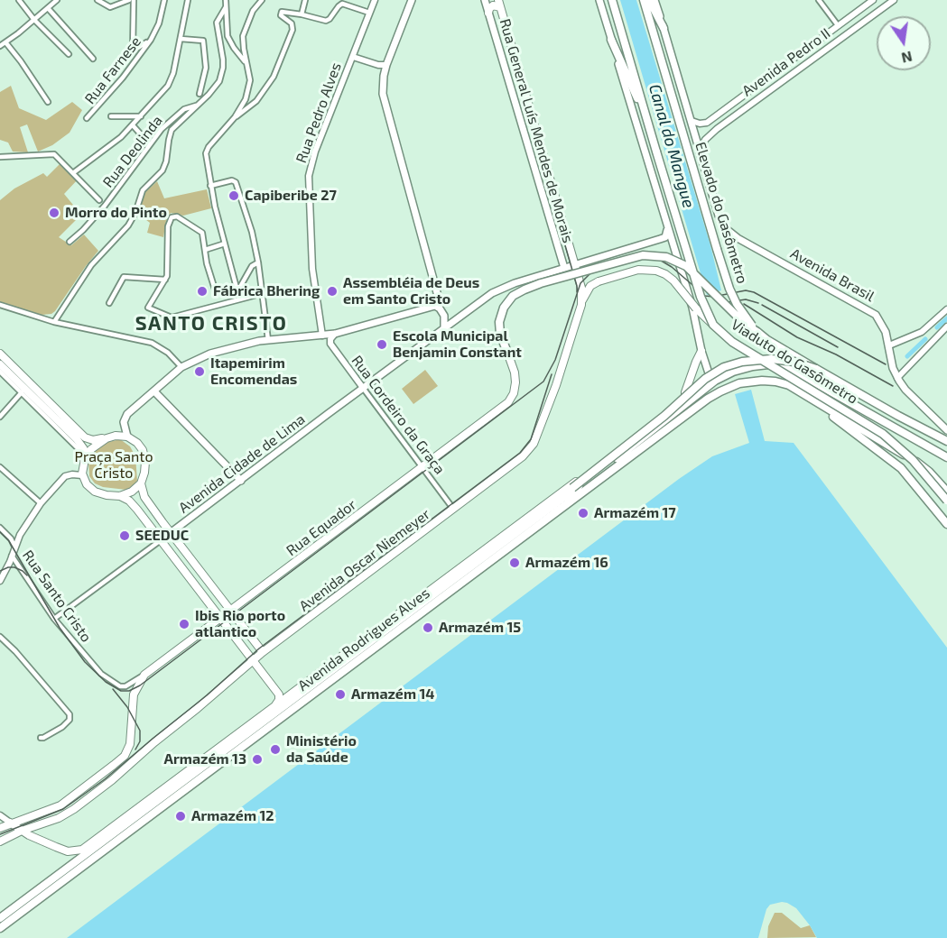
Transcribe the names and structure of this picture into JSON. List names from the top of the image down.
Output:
{
  "streets": {
    "highway": ["Elevado do Gasômetro", "Viaduto do Gasômetro", "Avenida Rodrigues Alves"],
    "main road": [
      "Rua General Luís Mendes de Morais",
      "Avenida Brasil",
      "Avenida Cidade de Lima",
      "Rua Equador",
      "Avenida Oscar Niemeyer"
    ],
    "street": [
      "Avenida Pedro II",
      "Rua Farnese",
      "Rua Pedro Alves",
      "Rua Deolinda",
      "Rua Cordeiro da Graça",
      "Rua Santo Cristo"
    ]
  },
  "crossings": [
    ["Avenida Pedro II", "Avenida Brasil"],
    ["Rua General Luís Mendes de Morais", "Avenida Cidade de Lima"],
    ["Elevado do Gasômetro", "Rua Equador"],
    ["Rua Cordeiro da Graça", "Avenida Cidade de Lima"],
    ["Rua Cordeiro da Graça", "Rua Equador"],
    ["Rua Cordeiro da Graça", "Avenida Oscar Niemeyer"],
    ["Avenida Cidade de Lima", "Rua Santo Cristo"],
    ["Rua Equador", "Rua Santo Cristo"],
    ["Avenida Oscar Niemeyer", "Avenida Rodrigues Alves"]
  ],
  "districts": ["SANTO CRISTO"],
  "water": ["Canal do Mangue"],
  "parks": ["Praça Santo Cristo"],
  "places": [
    "Capiberibe 27",
    "Morro do Pinto",
    "Fábrica Bhering",
    "Assembléia de Deus em Santo Cristo",
    "Escola Municipal Benjamin Constant",
    "Itapemirim Encomendas",
    "Armazém 17",
    "SEEDUC",
    "Armazém 16",
    "Ibis Rio porto atlantico",
    "Armazém 15",
    "Armazém 14",
    "Ministério da Saúde",
    "Armazém 13",
    "Armazém 12"
  ],
  "north": "bottom"
}
